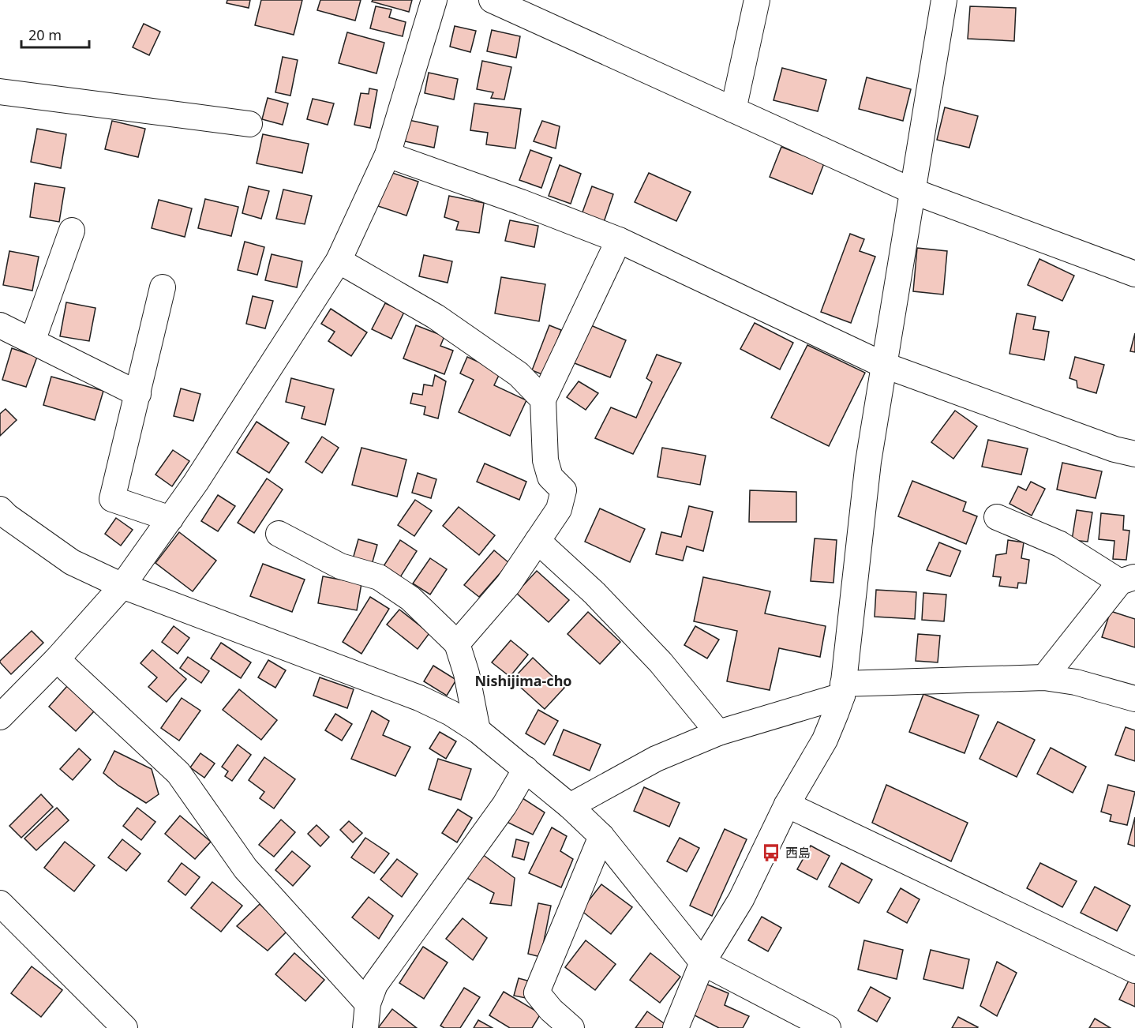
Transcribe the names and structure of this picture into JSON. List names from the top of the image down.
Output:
{
  "districts": ["Nishijima-cho"],
  "places": {
    "bus stop": ["西島"]
  },
  "scale_bar": "20 m"
}
